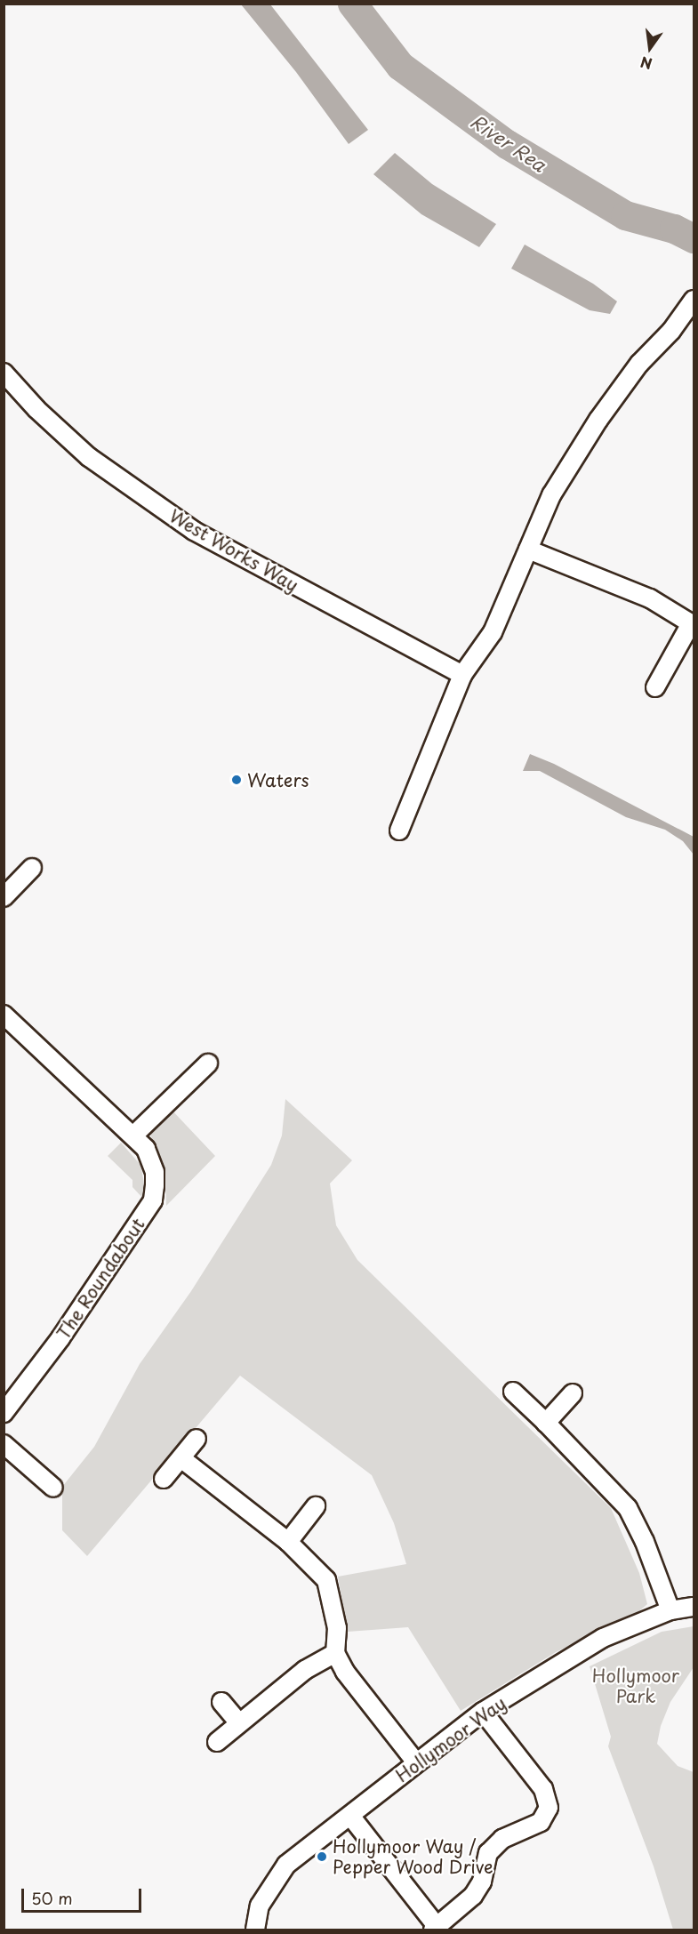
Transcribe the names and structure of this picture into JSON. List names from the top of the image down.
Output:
{
  "streets": {
    "street": ["West Works Way", "The Roundabout", "Hollymoor Way"]
  },
  "water": ["River Rea"],
  "parks": ["Hollymoor Park"],
  "places": ["Waters", "Hollymoor Way / Pepper Wood Drive"],
  "scale_bar": "50 m",
  "north": "bottom"
}
